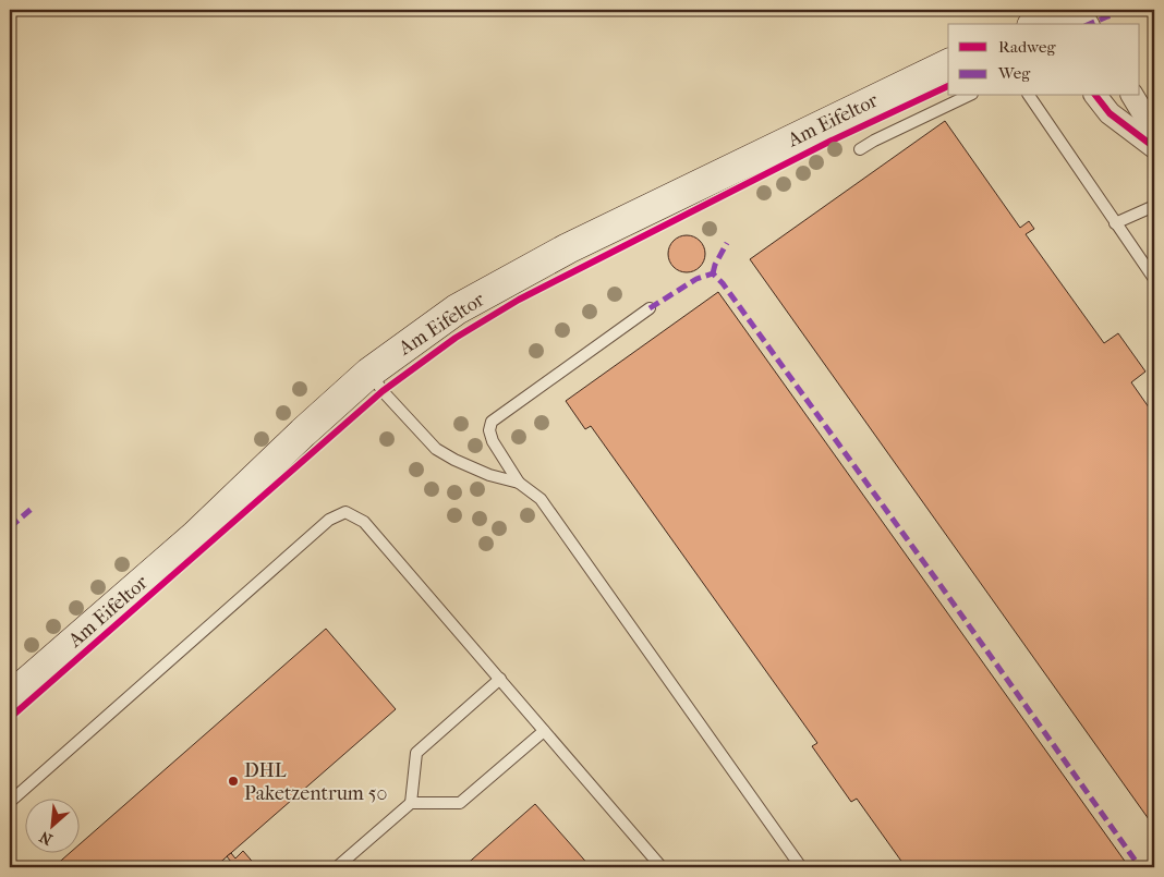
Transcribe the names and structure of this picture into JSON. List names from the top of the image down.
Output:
{
  "streets": {
    "main road": ["Am Eifeltor"]
  },
  "places": ["DHL Paketzentrum 50"],
  "legend": ["Radweg", "Weg"],
  "north": "bottom left"
}
